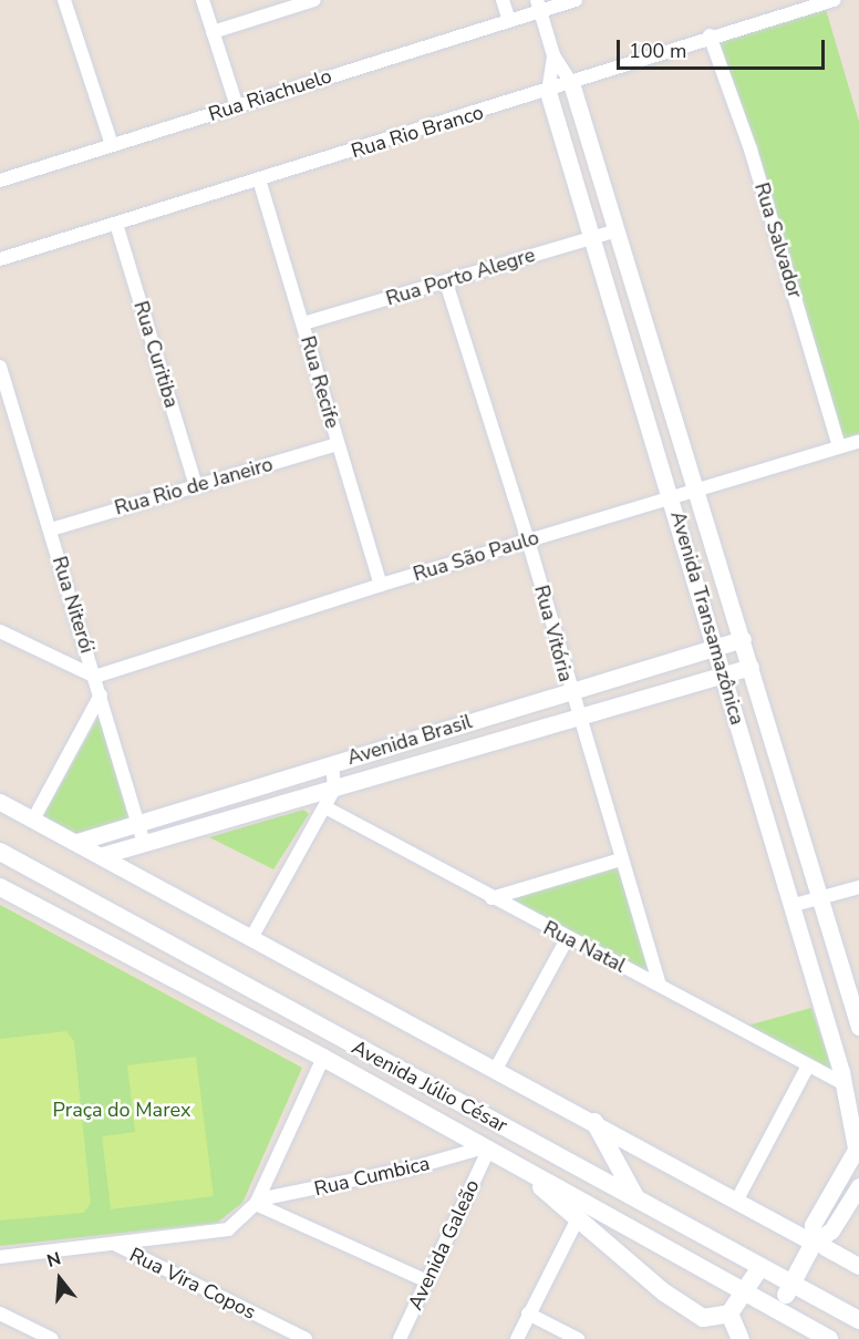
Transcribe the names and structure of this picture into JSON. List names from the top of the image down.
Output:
{
  "streets": {
    "main road": ["Avenida Júlio César"],
    "street": [
      "Rua Riachuelo",
      "Rua Rio Branco",
      "Rua Salvador",
      "Rua Porto Alegre",
      "Rua Curitiba",
      "Rua Recife",
      "Rua Rio de Janeiro",
      "Rua São Paulo",
      "Rua Niterói",
      "Avenida Transamazônica",
      "Rua Vitória",
      "Avenida Brasil",
      "Rua Natal",
      "Rua Cumbica",
      "Avenida Galeão",
      "Rua Vira Copos"
    ]
  },
  "crossings": [
    ["Rua Rio Branco", "Rua Salvador"],
    ["Rua Rio Branco", "Rua Curitiba"],
    ["Rua Rio Branco", "Rua Recife"],
    ["Rua Rio Branco", "Avenida Transamazônica"],
    ["Rua Salvador", "Rua São Paulo"],
    ["Rua Porto Alegre", "Rua Recife"],
    ["Rua Porto Alegre", "Avenida Transamazônica"],
    ["Rua Porto Alegre", "Rua Vitória"],
    ["Rua Curitiba", "Rua Rio de Janeiro"],
    ["Rua Recife", "Rua Rio de Janeiro"],
    ["Rua Recife", "Rua São Paulo"],
    ["Rua Rio de Janeiro", "Rua Niterói"],
    ["Rua São Paulo", "Rua Niterói"],
    ["Rua São Paulo", "Avenida Transamazônica"],
    ["Rua São Paulo", "Rua Vitória"],
    ["Rua Niterói", "Avenida Brasil"],
    ["Avenida Transamazônica", "Avenida Brasil"],
    ["Avenida Transamazônica", "Rua Natal"],
    ["Rua Vitória", "Avenida Brasil"],
    ["Rua Vitória", "Rua Natal"],
    ["Avenida Júlio César", "Rua Cumbica"],
    ["Avenida Júlio César", "Avenida Galeão"],
    ["Rua Cumbica", "Avenida Galeão"]
  ],
  "parks": ["Praça do Marex"],
  "scale_bar": "100 m",
  "north": "top"
}
